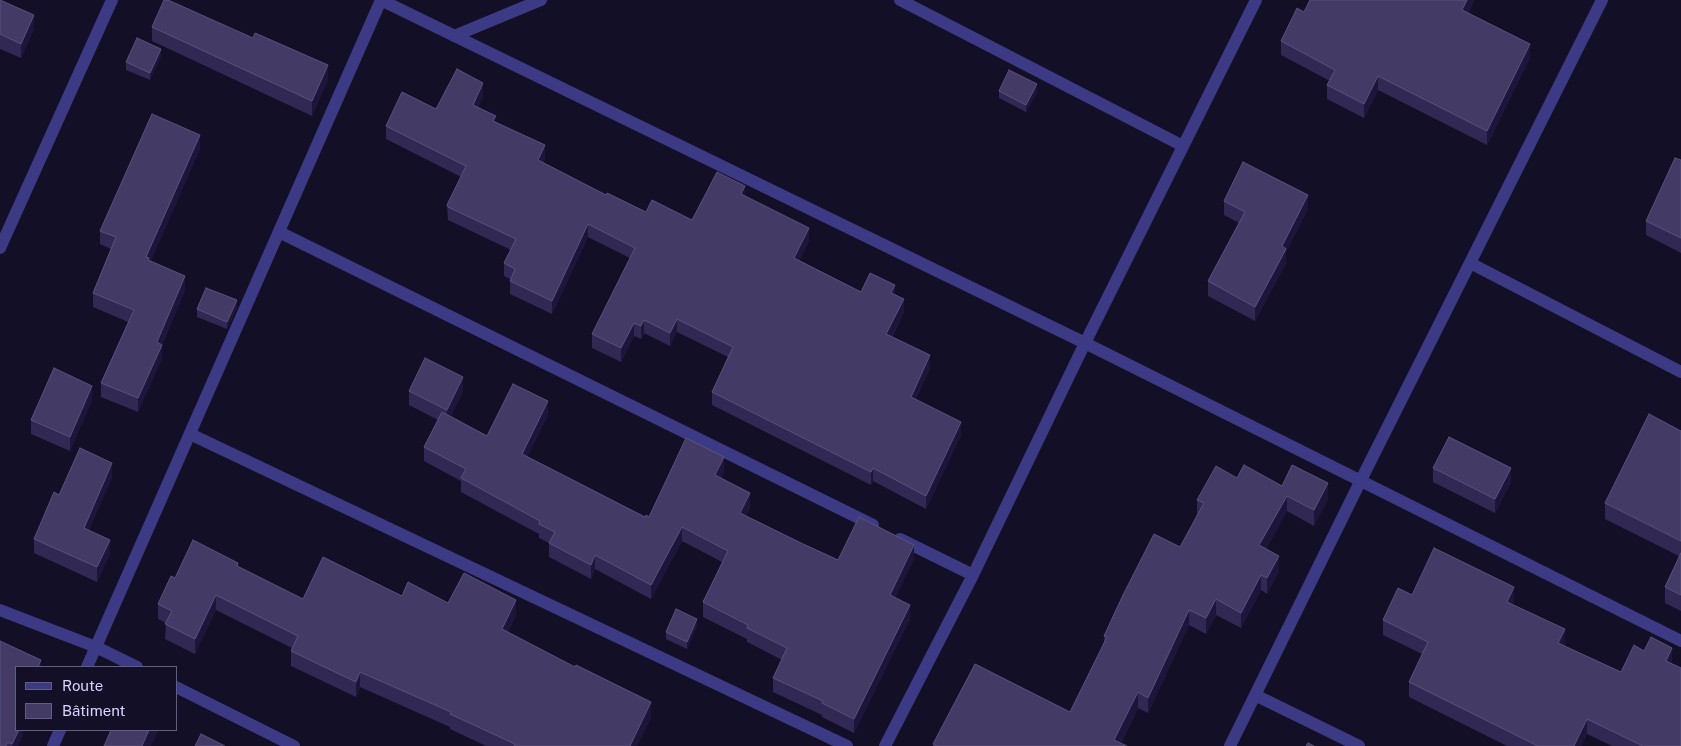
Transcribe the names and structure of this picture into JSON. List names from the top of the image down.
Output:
{
  "legend": ["Route", "Bâtiment"]
}
